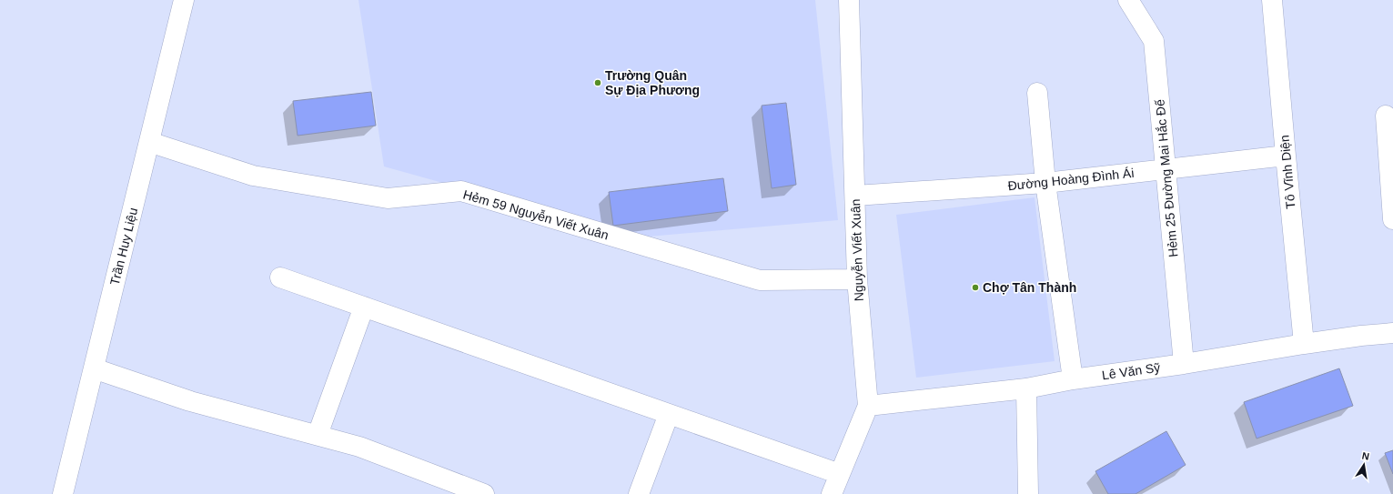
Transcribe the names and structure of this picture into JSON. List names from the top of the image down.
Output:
{
  "streets": {
    "street": [
      "Tô Vĩnh Diện",
      "Hẻm 25 Đường Mai Hắc Đế",
      "Đường Hoàng Đình Ái",
      "Hẻm 59 Nguyễn Viết Xuân",
      "Trần Huy Liệu",
      "Nguyễn Viết Xuân",
      "Lê Văn Sỹ"
    ]
  },
  "crossings": [
    ["Tô Vĩnh Diện", "Đường Hoàng Đình Ái"],
    ["Tô Vĩnh Diện", "Lê Văn Sỹ"],
    ["Hẻm 25 Đường Mai Hắc Đế", "Đường Hoàng Đình Ái"],
    ["Hẻm 25 Đường Mai Hắc Đế", "Lê Văn Sỹ"],
    ["Đường Hoàng Đình Ái", "Nguyễn Viết Xuân"],
    ["Hẻm 59 Nguyễn Viết Xuân", "Trần Huy Liệu"],
    ["Hẻm 59 Nguyễn Viết Xuân", "Nguyễn Viết Xuân"],
    ["Nguyễn Viết Xuân", "Lê Văn Sỹ"]
  ],
  "places": ["Trường Quân Sự Địa Phương", "Chợ Tân Thành"],
  "north": "top"
}
